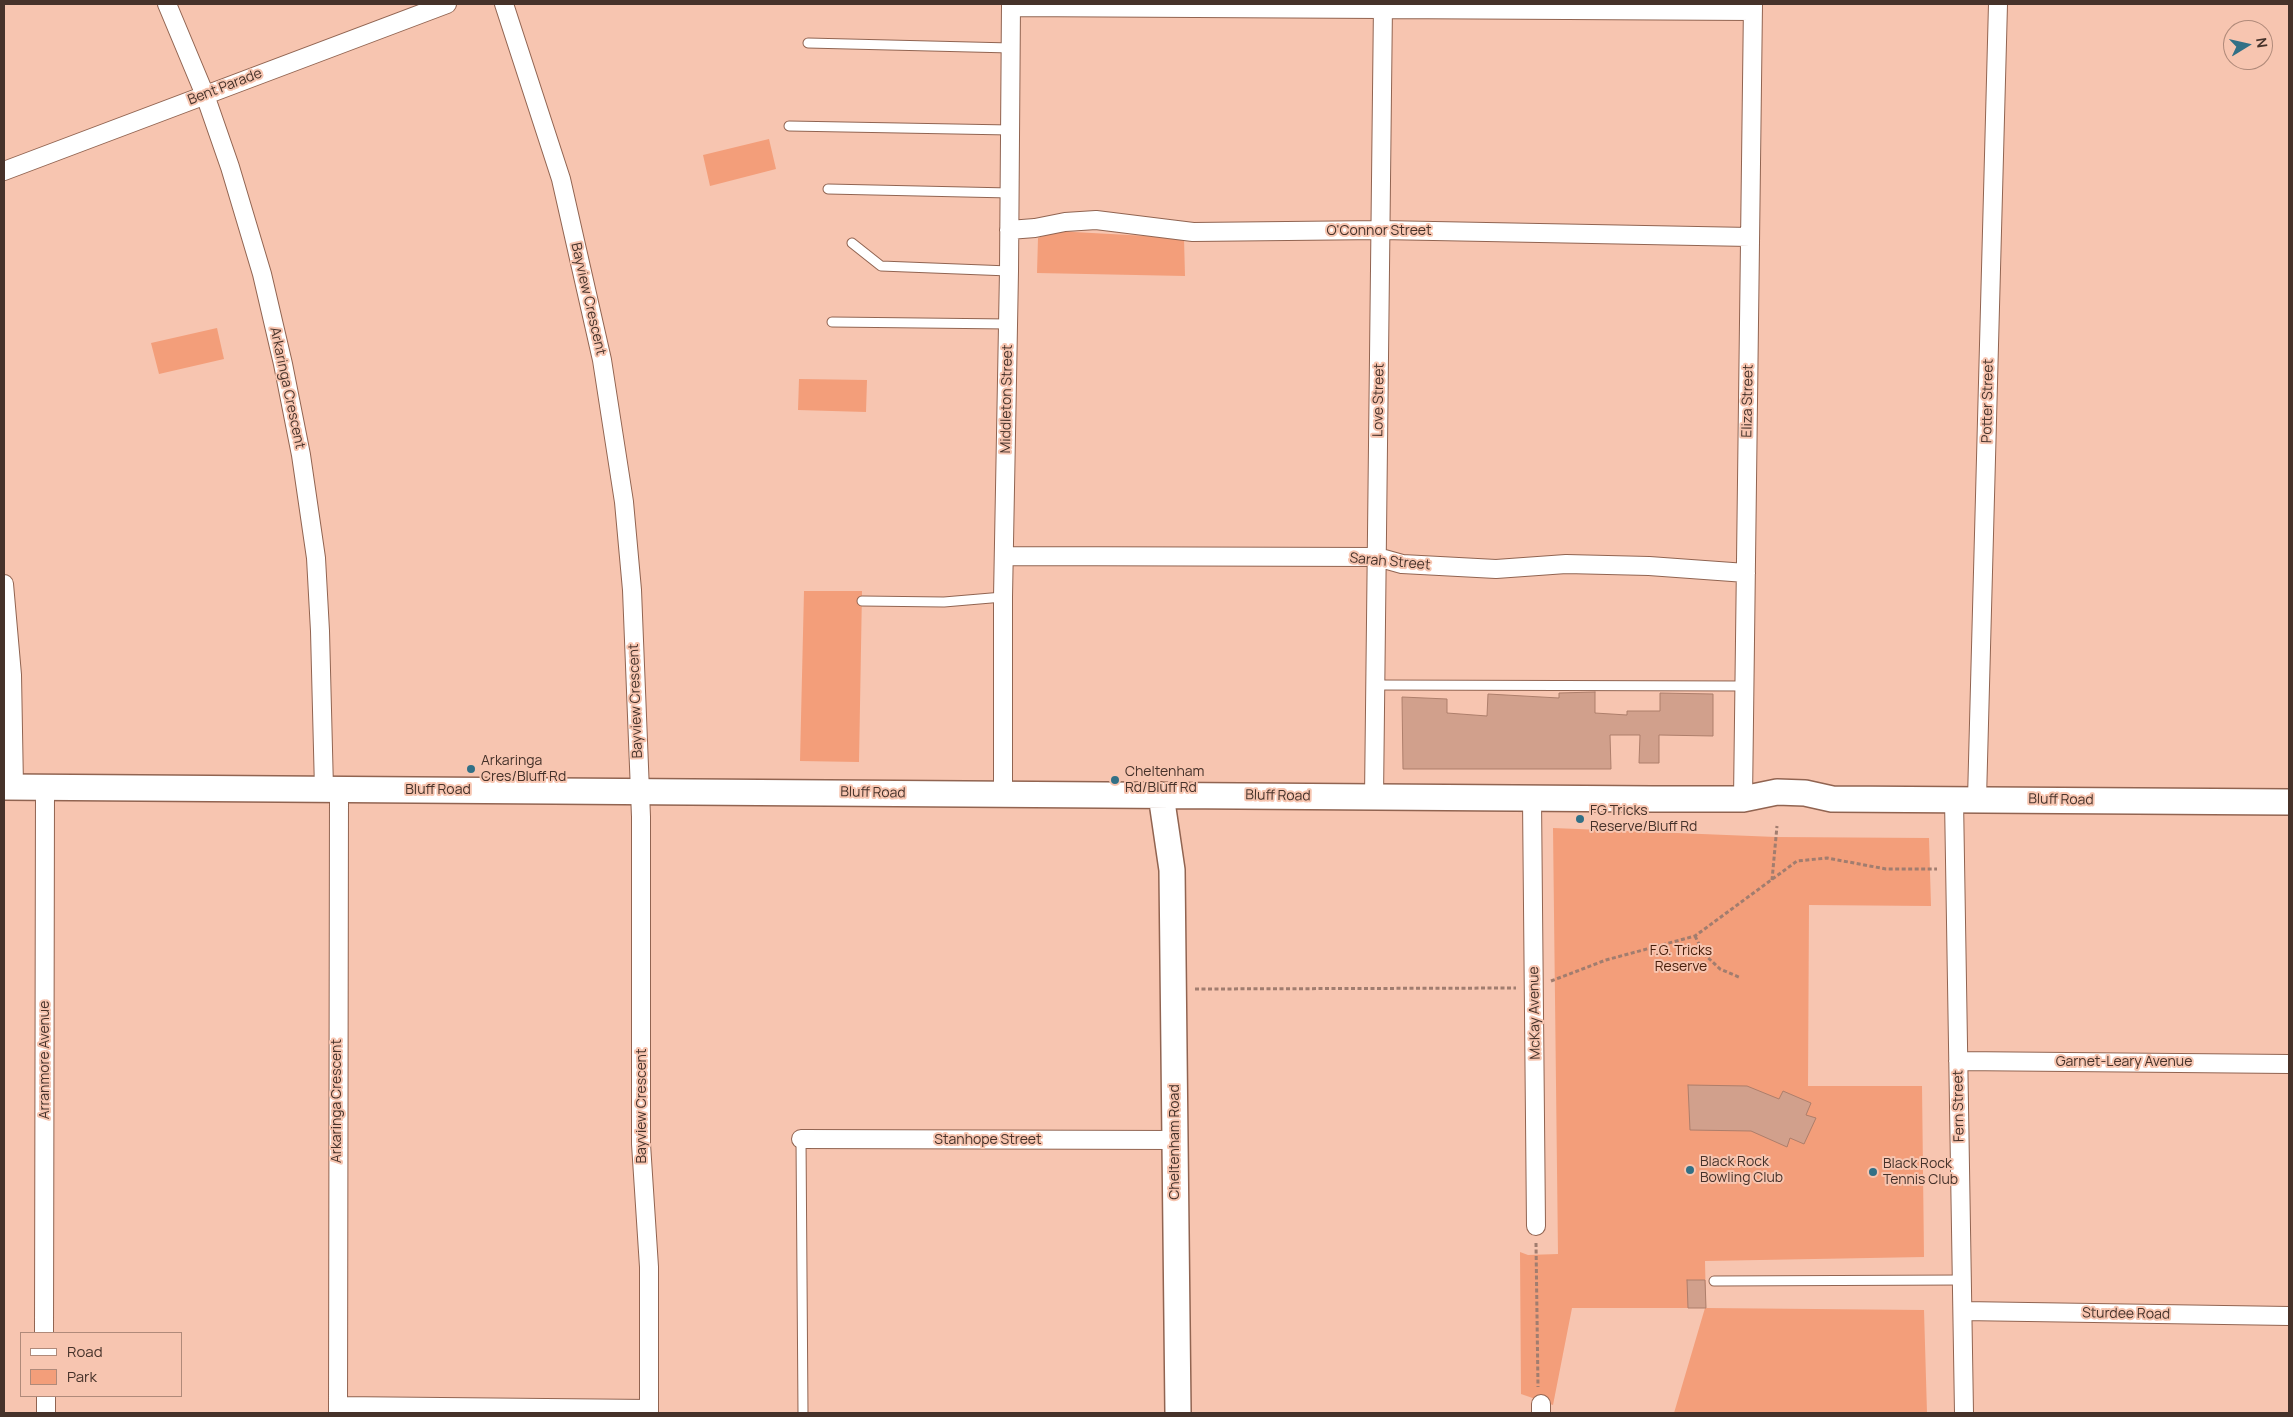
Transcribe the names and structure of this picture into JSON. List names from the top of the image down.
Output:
{
  "streets": {
    "main road": ["Bluff Road", "Cheltenham Road"],
    "street": [
      "Bent Parade",
      "O'Connor Street",
      "Bayview Crescent",
      "Arkaringa Crescent",
      "Middleton Street",
      "Love Street",
      "Eliza Street",
      "Potter Street",
      "Sarah Street",
      "McKay Avenue",
      "Arranmore Avenue",
      "Garnet-Leary Avenue",
      "Fern Street",
      "Stanhope Street",
      "Sturdee Road"
    ]
  },
  "crossings": [
    ["Bent Parade", "Arkaringa Crescent"],
    ["O'Connor Street", "Middleton Street"],
    ["O'Connor Street", "Love Street"],
    ["O'Connor Street", "Eliza Street"],
    ["Bayview Crescent", "Bluff Road"],
    ["Arkaringa Crescent", "Bluff Road"],
    ["Middleton Street", "Sarah Street"],
    ["Middleton Street", "Bluff Road"],
    ["Love Street", "Sarah Street"],
    ["Love Street", "Bluff Road"],
    ["Eliza Street", "Sarah Street"],
    ["Eliza Street", "Bluff Road"],
    ["Potter Street", "Bluff Road"],
    ["Potter Street", "Fern Street"],
    ["Bluff Road", "McKay Avenue"],
    ["Bluff Road", "Arranmore Avenue"],
    ["Bluff Road", "Fern Street"],
    ["Bluff Road", "Cheltenham Road"],
    ["Garnet-Leary Avenue", "Fern Street"],
    ["Fern Street", "Sturdee Road"],
    ["Stanhope Street", "Cheltenham Road"]
  ],
  "parks": ["F.G. Tricks Reserve"],
  "places": [
    "Arkaringa Cres/Bluff Rd",
    "Cheltenham Rd/Bluff Rd",
    "FG Tricks Reserve/Bluff Rd",
    "Black Rock Bowling Club",
    "Black Rock Tennis Club"
  ],
  "legend": ["Road", "Park"],
  "north": "right"
}
